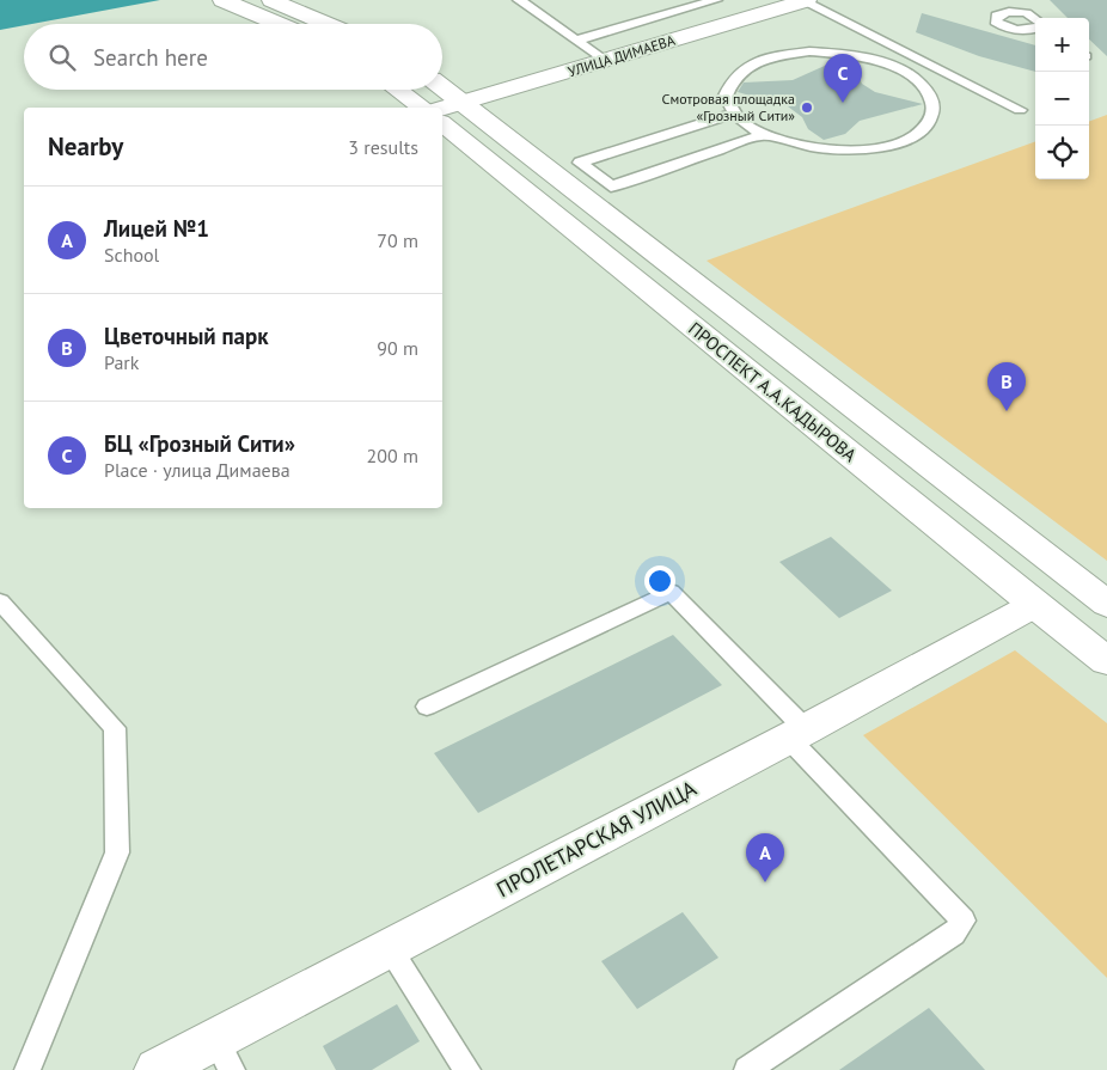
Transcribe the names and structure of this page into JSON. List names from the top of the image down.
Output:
{
  "streets": {
    "main road": ["УЛИЦА ДИМАЕВА", "ПРОСПЕКТ А.А.КАДЫРОВА", "ПРОЛЕТАРСКАЯ УЛИЦА"]
  },
  "crossings": [
    ["УЛИЦА ДИМАЕВА", "ПРОСПЕКТ А.А.КАДЫРОВА"],
    ["ПРОСПЕКТ А.А.КАДЫРОВА", "ПРОЛЕТАРСКАЯ УЛИЦА"]
  ],
  "places": ["Смотровая площадка «Грозный Сити»"],
  "page": {
    "map_buttons": ["+", "−"],
    "search": "Search here",
    "pins": ["C", "B", "A"],
    "heading": ["Nearby", "3 results"],
    "list": [
      {
        "mark": "A",
        "name": "Лицей №1",
        "note": "School",
        "value": "70 m"
      },
      {
        "mark": "B",
        "name": "Цветочный парк",
        "note": "Park",
        "value": "90 m"
      },
      {
        "mark": "C",
        "name": "БЦ «Грозный Сити»",
        "note": "Place · улица Димаева",
        "value": "200 m"
      }
    ]
  }
}
